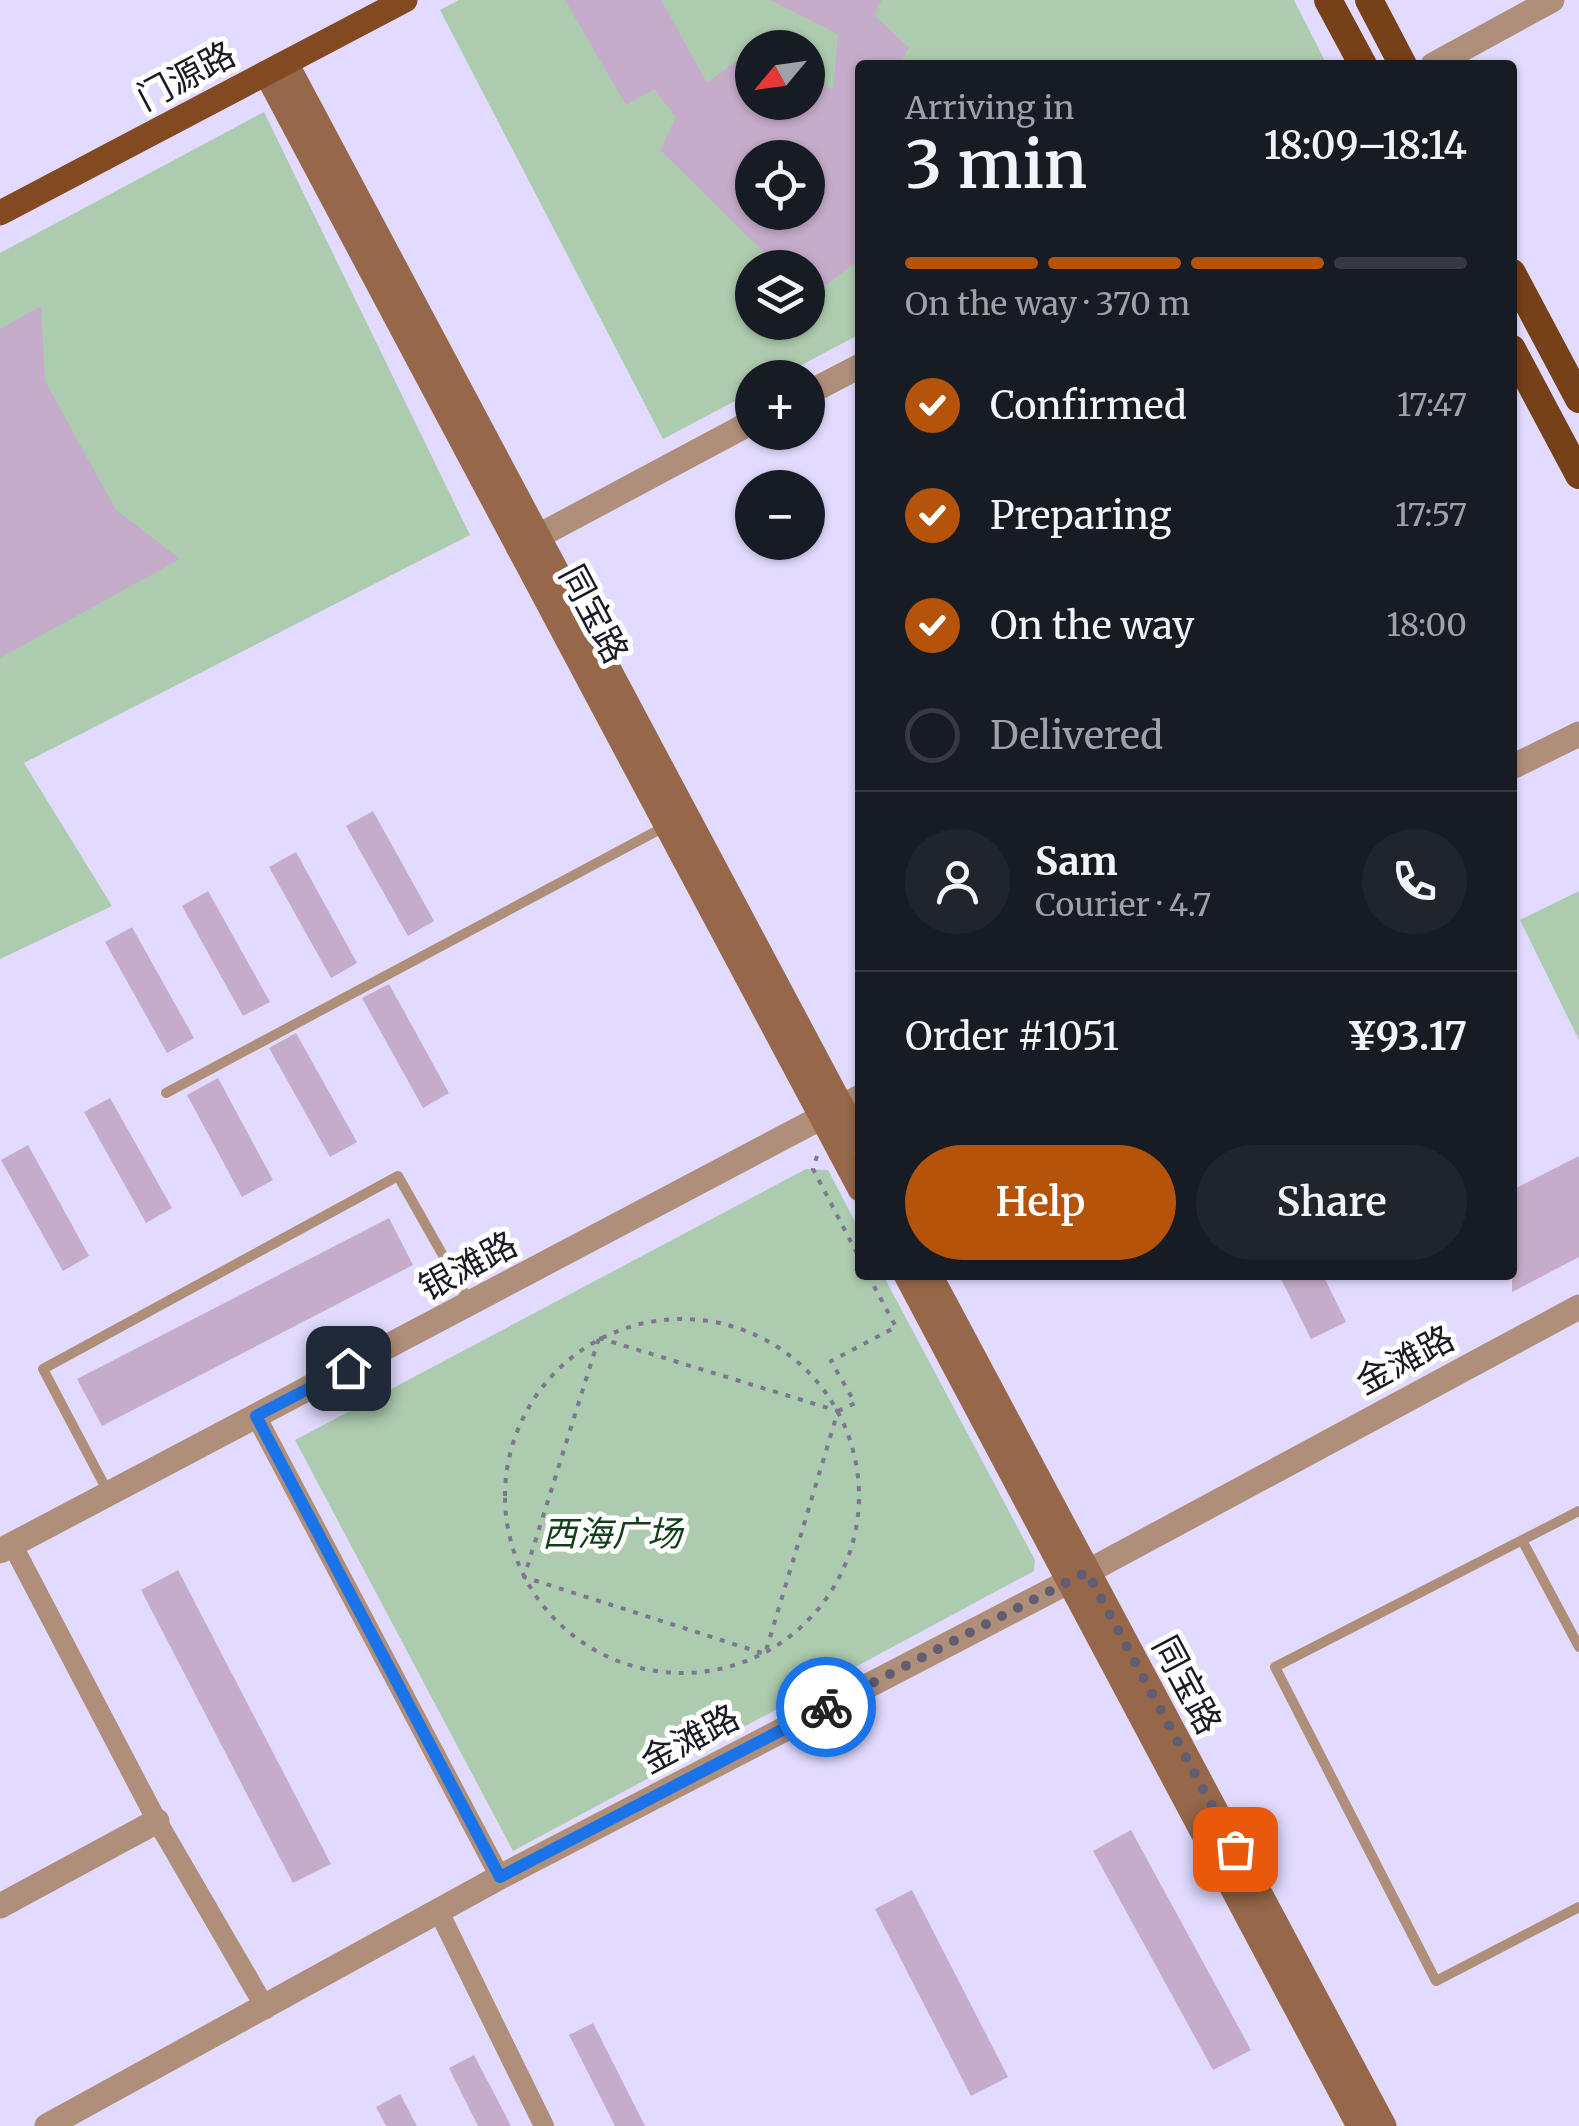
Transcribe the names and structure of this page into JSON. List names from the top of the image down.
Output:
{
  "streets": {
    "main road": ["门源路", "同宝路"],
    "street": ["银滩路", "金滩路"]
  },
  "crossings": [
    ["门源路", "同宝路"],
    ["同宝路", "银滩路"],
    ["同宝路", "金滩路"]
  ],
  "parks": ["西海广场"],
  "north": "bottom left",
  "page": {
    "map_buttons": ["+", "−"],
    "heading": ["3 min", "Arriving in", "18:09–18:14"],
    "panel": [
      "Sam",
      "Courier · 4.7",
      "Order #1051",
      "¥93.17"
    ],
    "bar": "On the way · 370 m",
    "list": [
      ["Confirmed", "17:47"],
      ["Preparing", "17:57"],
      ["On the way", "18:00"],
      "Delivered"
    ],
    "buttons": ["Help", "Share"]
  }
}
